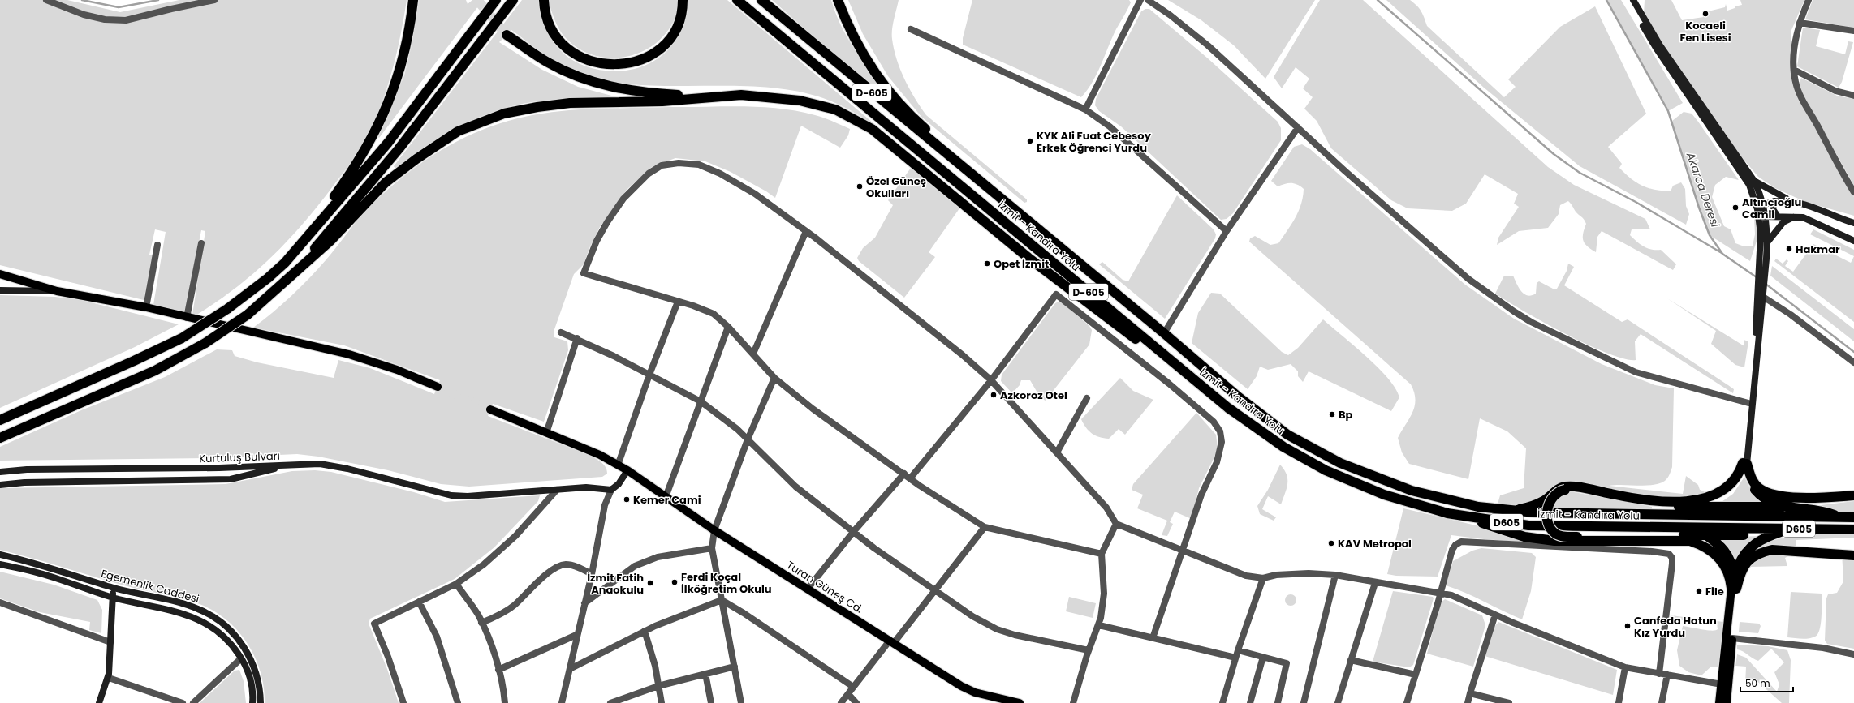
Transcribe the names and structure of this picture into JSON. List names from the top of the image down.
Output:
{
  "streets": {
    "highway": ["D-605", "İzmit - Kandıra Yolu", "D605"],
    "main road": ["Kurtuluş Bulvarı", "Egemenlik Caddesi", "Turan Güneş Cd."]
  },
  "crossings": [
    ["İzmit - Kandıra Yolu", "D605"]
  ],
  "water": ["Akarca Deresi"],
  "places": [
    "Kocaeli Fen Lisesi",
    "KYK Ali Fuat Cebesoy Erkek Öğrenci Yurdu",
    "Özel Güneş Okulları",
    "Altıncıoğlu Camii",
    "Hakmar",
    "Opet İzmit",
    "Azkoroz Otel",
    "Bp",
    "Kemer Cami",
    "KAV Metropol",
    "Ferdi Koçal İlköğretim Okulu",
    "İzmit Fatih Anaokulu",
    "File",
    "Canfeda Hatun Kız Yurdu"
  ],
  "scale_bar": "50 m"
}
